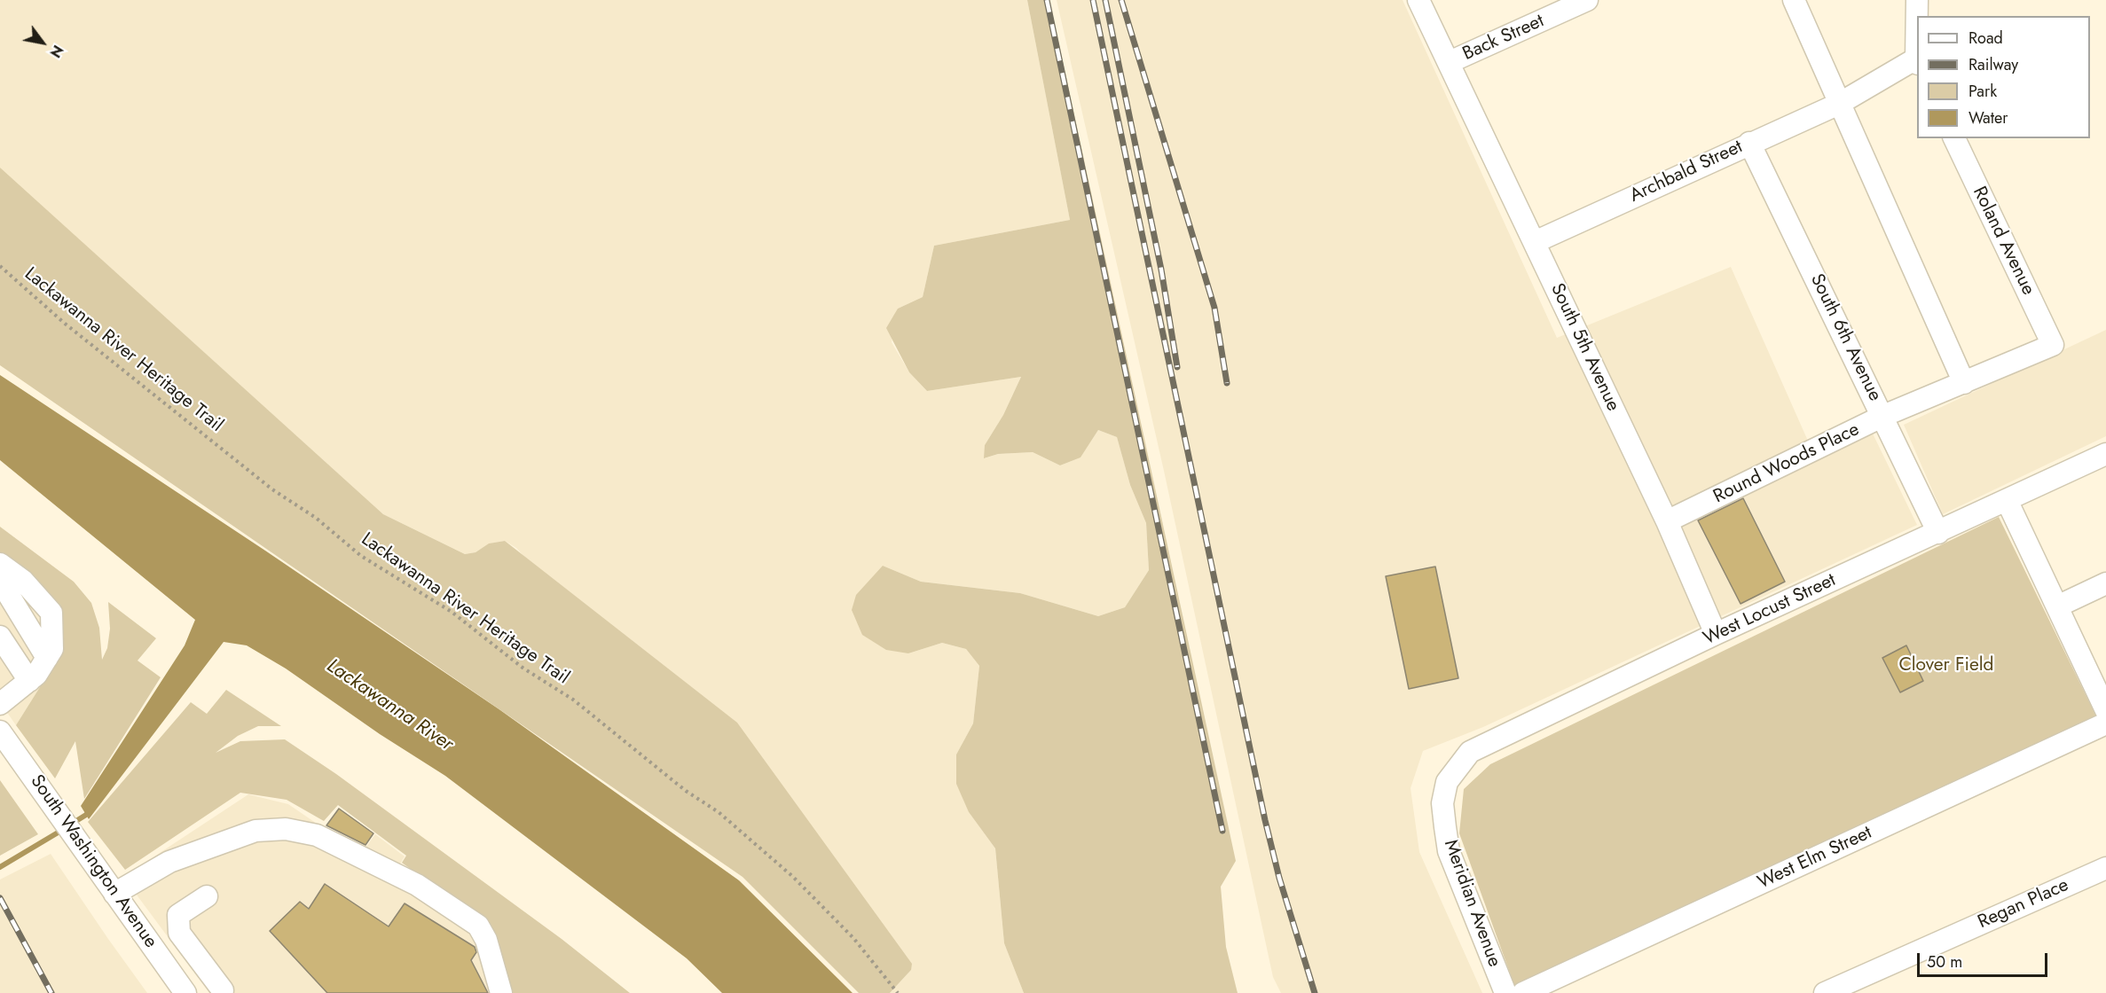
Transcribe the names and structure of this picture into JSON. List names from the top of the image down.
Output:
{
  "streets": {
    "street": [
      "Back Street",
      "Archbald Street",
      "Roland Avenue",
      "South 6th Avenue",
      "South 5th Avenue",
      "Round Woods Place",
      "West Locust Street",
      "West Elm Street",
      "South Washington Avenue",
      "Meridian Avenue",
      "Regan Place"
    ],
    "path": ["Lackawanna River Heritage Trail"]
  },
  "crossings": [
    ["Back Street", "South 5th Avenue"],
    ["Archbald Street", "South 6th Avenue"],
    ["Archbald Street", "South 5th Avenue"],
    ["Roland Avenue", "Round Woods Place"],
    ["South 6th Avenue", "Round Woods Place"],
    ["South 6th Avenue", "West Locust Street"],
    ["South 5th Avenue", "Round Woods Place"],
    ["South 5th Avenue", "West Locust Street"],
    ["West Locust Street", "Meridian Avenue"]
  ],
  "water": ["Lackawanna River"],
  "parks": ["Clover Field"],
  "legend": [
    "Road",
    "Railway",
    "Park",
    "Water"
  ],
  "scale_bar": "50 m",
  "north": "bottom right"
}
